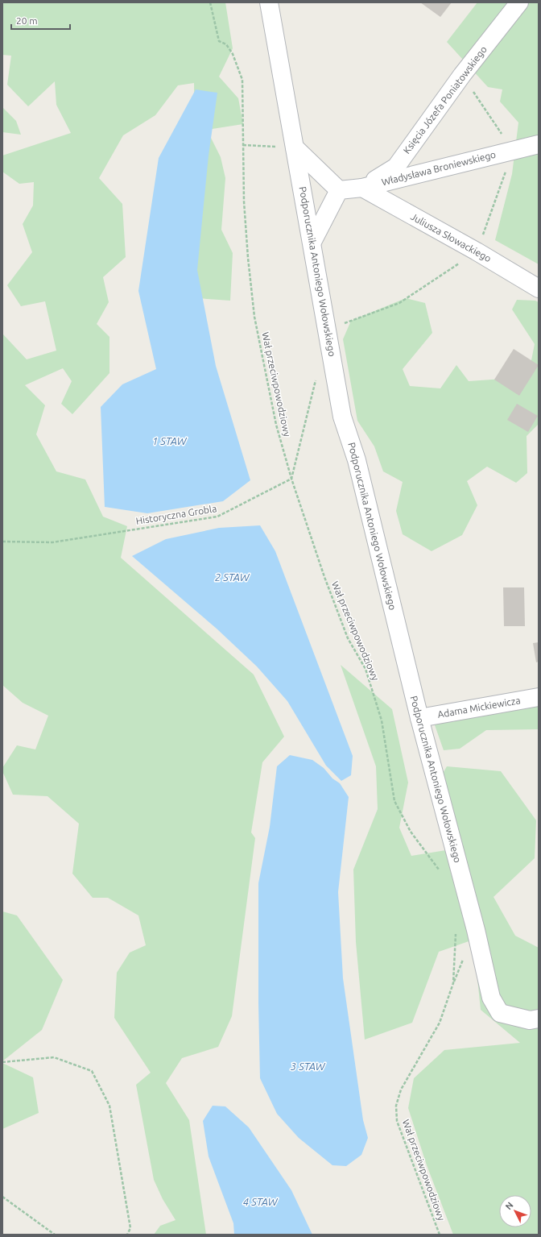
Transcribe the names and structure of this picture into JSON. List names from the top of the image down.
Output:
{
  "streets": {
    "street": [
      "Księcia Józefa Poniatowskiego",
      "Władysława Broniewskiego",
      "Juliusza Słowackiego",
      "Podporucznika Antoniego Wołowskiego",
      "Adama Mickiewicza"
    ],
    "path": ["Wał przeciwpowodziowy", "Historyczna Grobla"]
  },
  "crossings": [
    ["Księcia Józefa Poniatowskiego", "Władysława Broniewskiego"],
    ["Księcia Józefa Poniatowskiego", "Juliusza Słowackiego"],
    ["Władysława Broniewskiego", "Juliusza Słowackiego"],
    ["Podporucznika Antoniego Wołowskiego", "Adama Mickiewicza"],
    ["Wał przeciwpowodziowy", "Historyczna Grobla"]
  ],
  "water": [
    "1 STAW",
    "2 STAW",
    "3 STAW",
    "4 STAW"
  ],
  "scale_bar": "20 m",
  "north": "top left"
}
